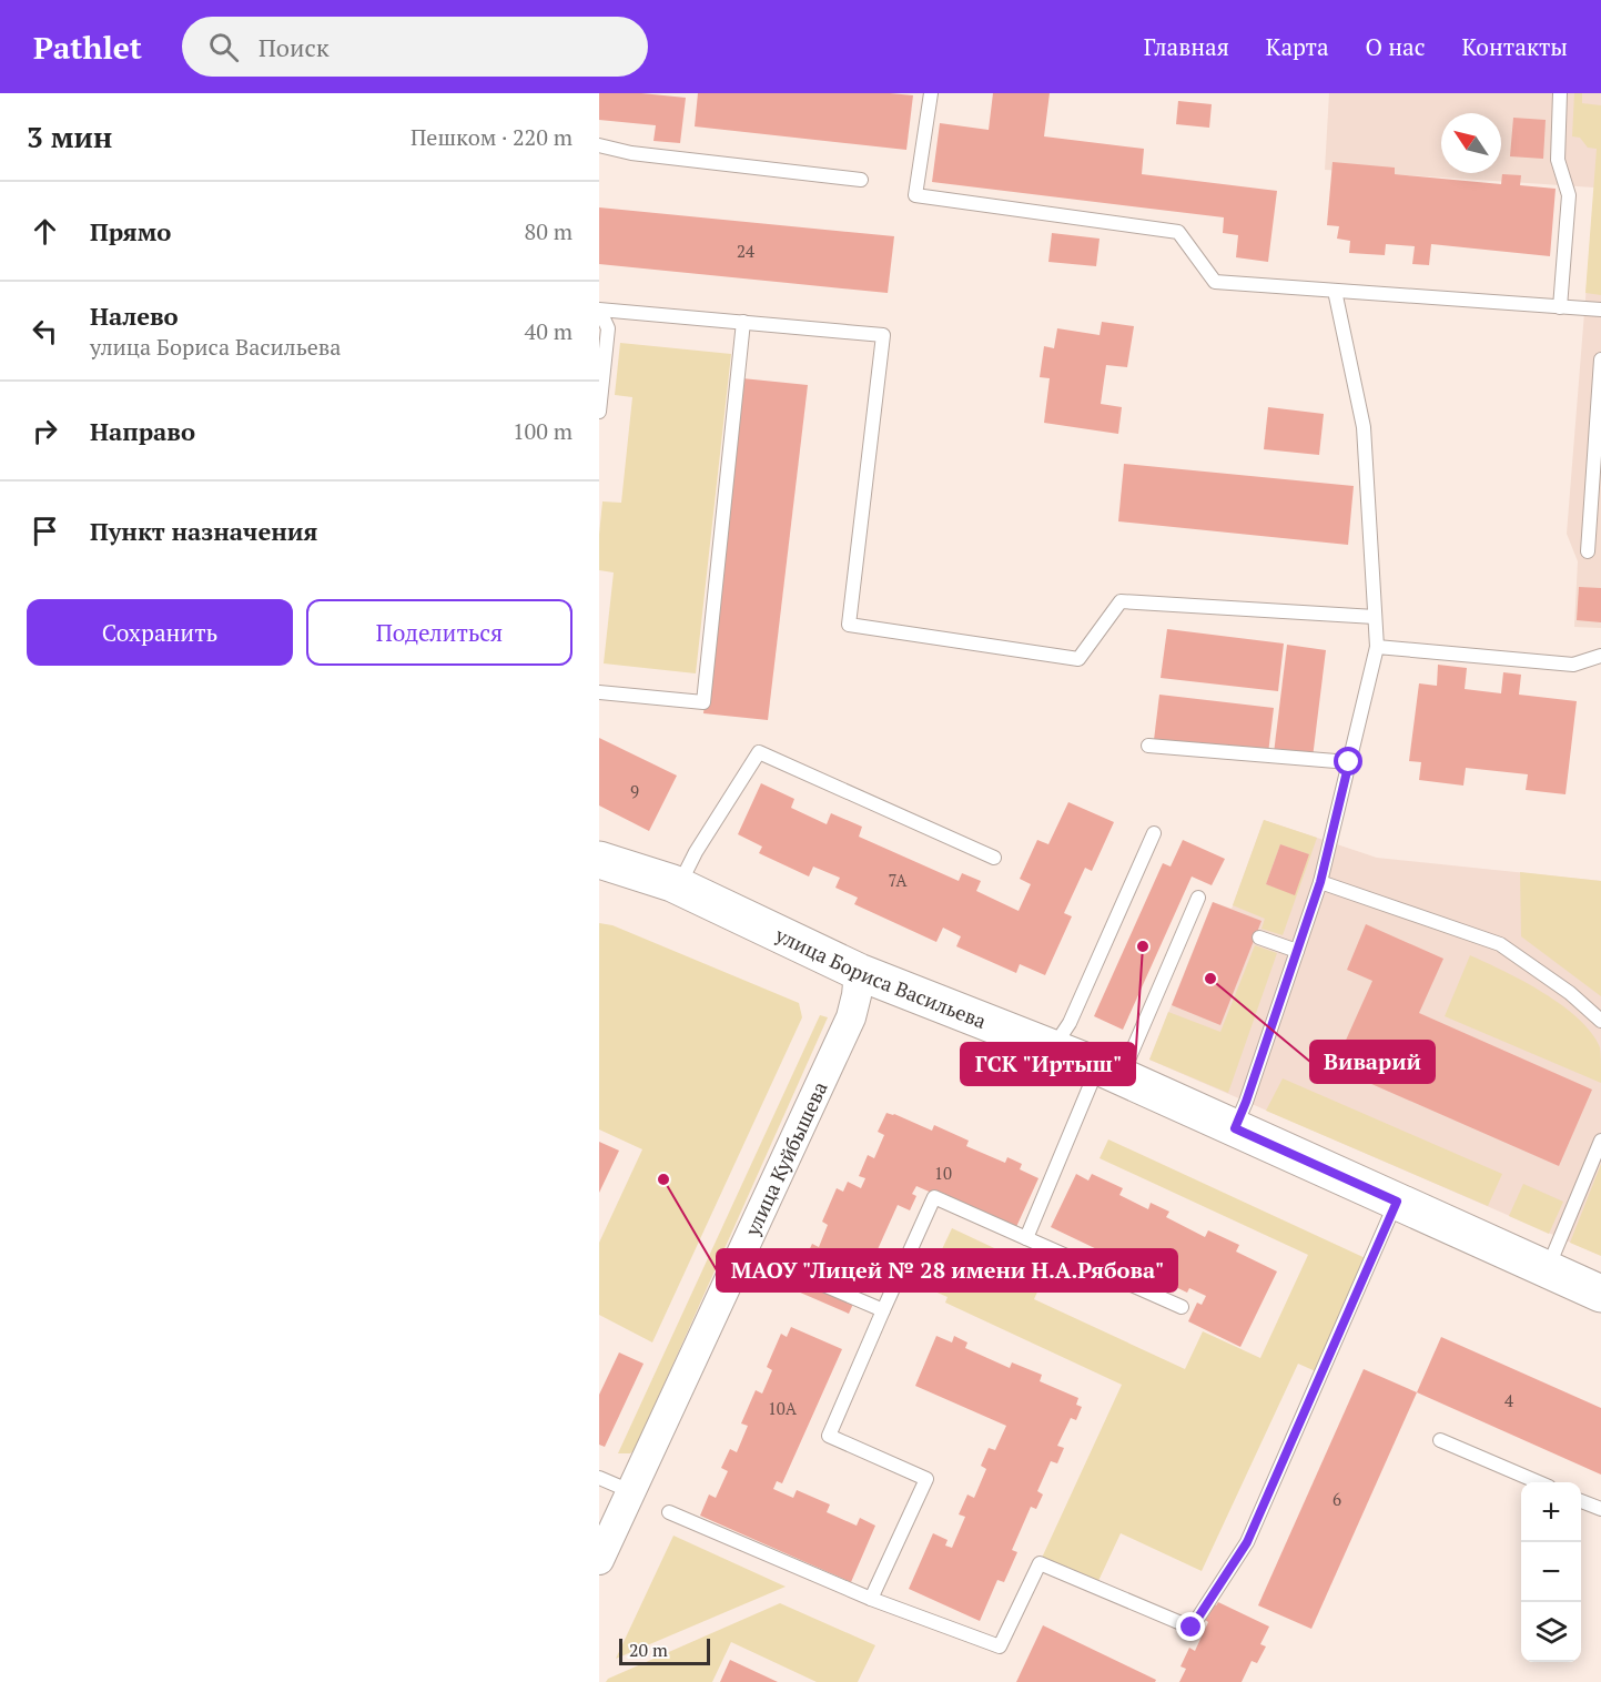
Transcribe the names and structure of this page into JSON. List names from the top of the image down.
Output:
{
  "streets": {
    "street": ["улица Бориса Васильева", "улица Куйбышева"]
  },
  "crossings": [
    ["улица Бориса Васильева", "улица Куйбышева"]
  ],
  "places": ["ГСК \"Иртыш\"", "Виварий", "МАОУ \"Лицей № 28 имени Н.А.Рябова\""],
  "house_numbers": [
    "24",
    "9",
    "7А",
    "10",
    "4",
    "10А",
    "6"
  ],
  "scale_bar": "20 m",
  "north": "top left",
  "page": {
    "header": "Pathlet",
    "search": "Поиск",
    "nav": [
      "Главная",
      "Карта",
      "О нас",
      "Контакты"
    ],
    "heading": ["3 мин", "Пешком · 220 m"],
    "list": [
      ["Прямо", "80 m"],
      ["Налево", "улица Бориса Васильева", "40 m"],
      ["Направо", "100 m"],
      "Пункт назначения"
    ],
    "buttons": ["Сохранить", "Поделиться"],
    "map_buttons": ["+", "−"],
    "scale": "20 m"
  }
}
